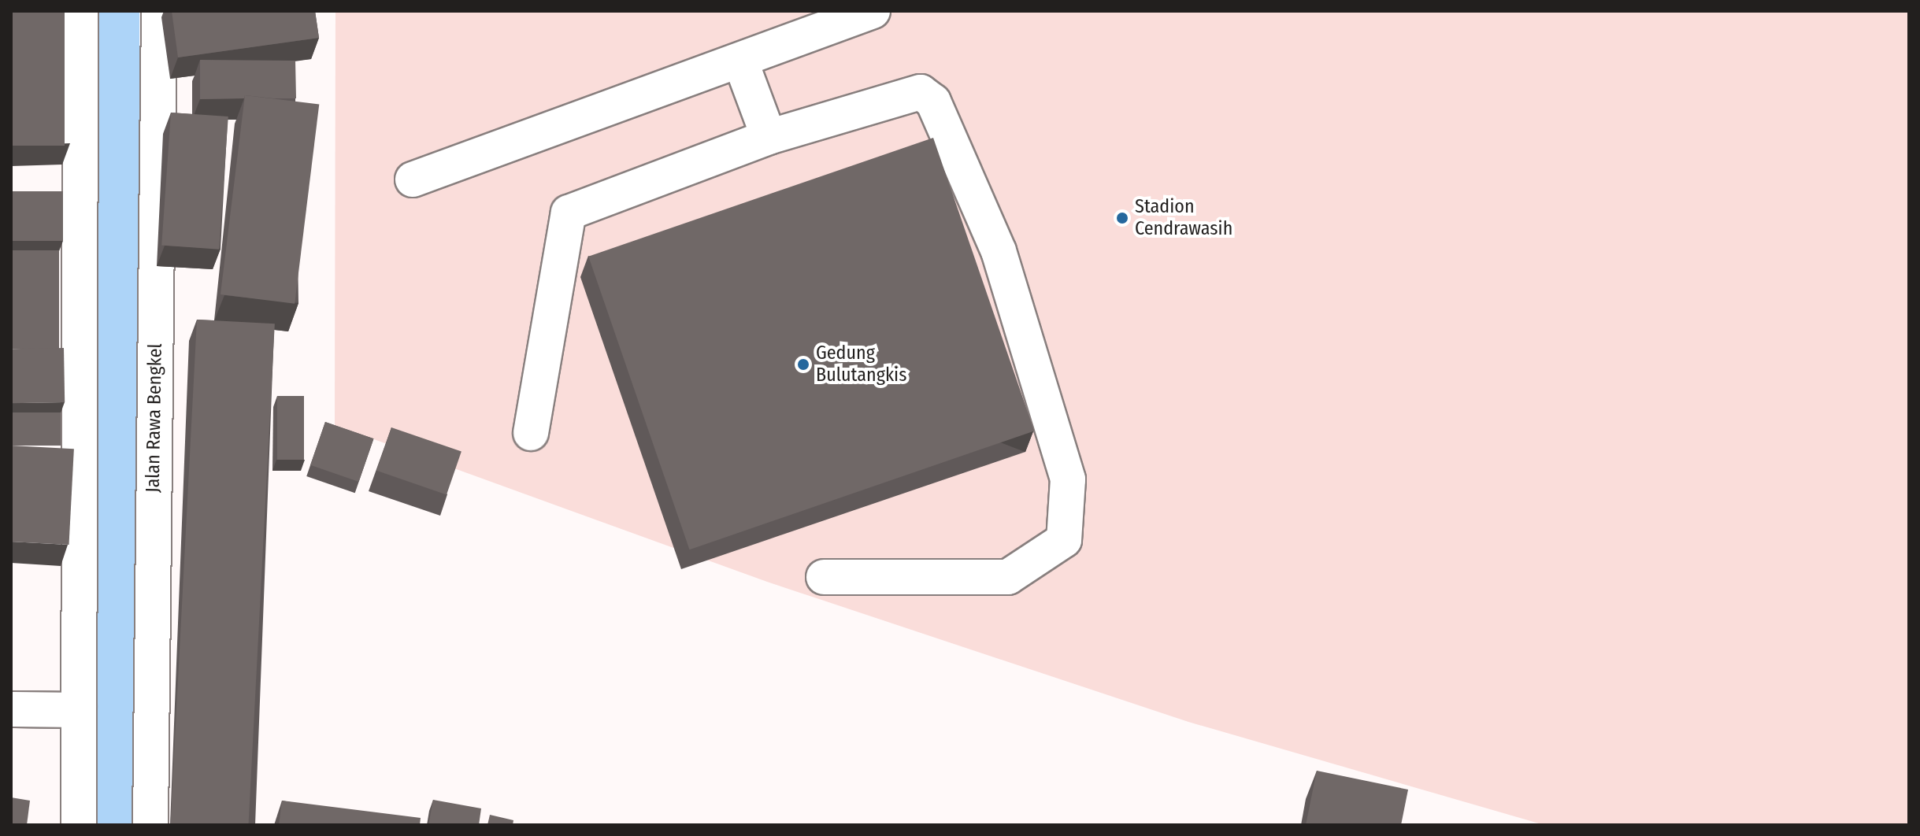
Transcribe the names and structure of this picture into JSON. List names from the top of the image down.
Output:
{
  "streets": {
    "street": ["Jalan Rawa Bengkel"]
  },
  "places": ["Stadion Cendrawasih", "Gedung Bulutangkis"]
}
